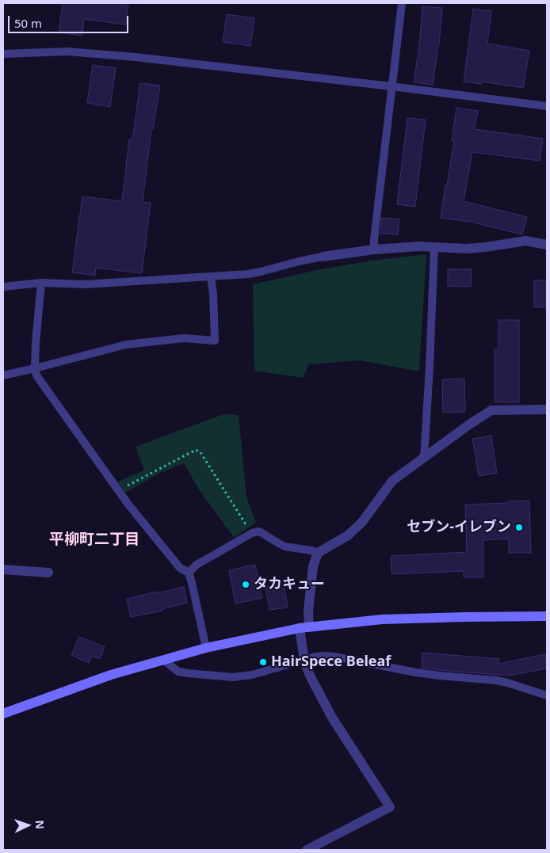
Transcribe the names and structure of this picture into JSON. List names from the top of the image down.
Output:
{
  "districts": ["平柳町二丁目"],
  "places": ["セブン-イレブン", "タカキュー", "HairSpece Beleaf"],
  "scale_bar": "50 m",
  "north": "right"
}
